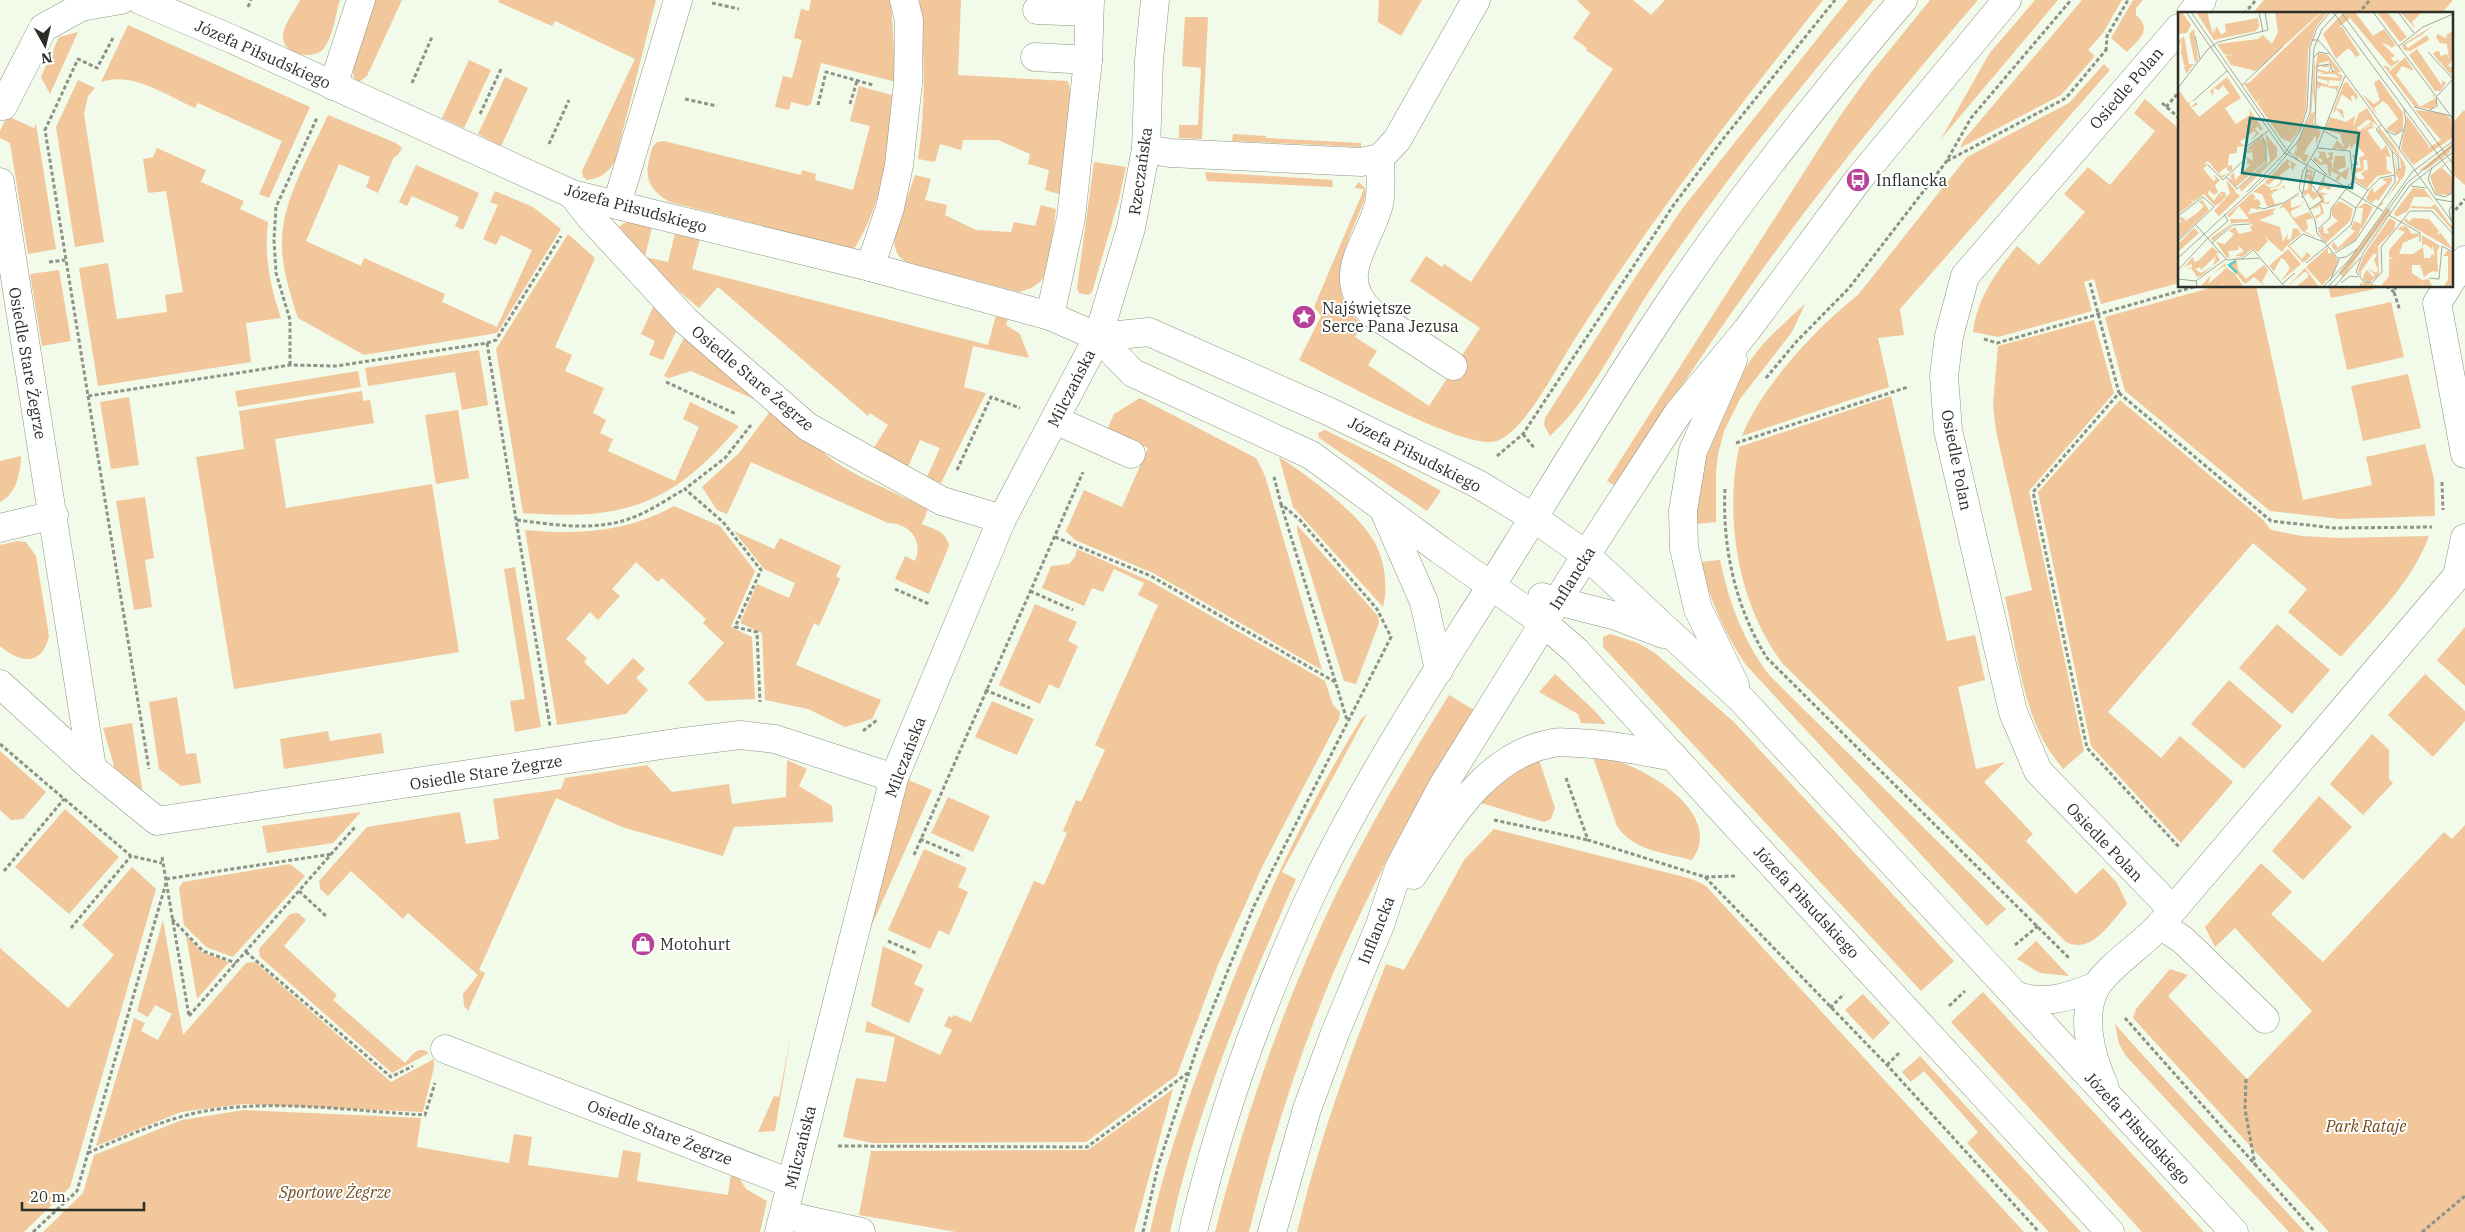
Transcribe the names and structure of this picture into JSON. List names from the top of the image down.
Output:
{
  "streets": {
    "street": [
      "Józefa Piłsudskiego",
      "Osiedle Polan",
      "Rzeczańska",
      "Osiedle Stare Żegrze",
      "Milczańska",
      "Inflancka"
    ]
  },
  "crossings": [
    ["Józefa Piłsudskiego", "Rzeczańska"],
    ["Józefa Piłsudskiego", "Osiedle Stare Żegrze"],
    ["Józefa Piłsudskiego", "Milczańska"],
    ["Józefa Piłsudskiego", "Inflancka"],
    ["Rzeczańska", "Milczańska"],
    ["Osiedle Stare Żegrze", "Milczańska"]
  ],
  "parks": ["Park Rataje", "Sportowe Żegrze"],
  "places": {
    "bus stop": ["Inflancka"],
    "place": ["Najświętsze Serce Pana Jezusa"],
    "shop": ["Motohurt"]
  },
  "scale_bar": "20 m",
  "north": "bottom"
}
